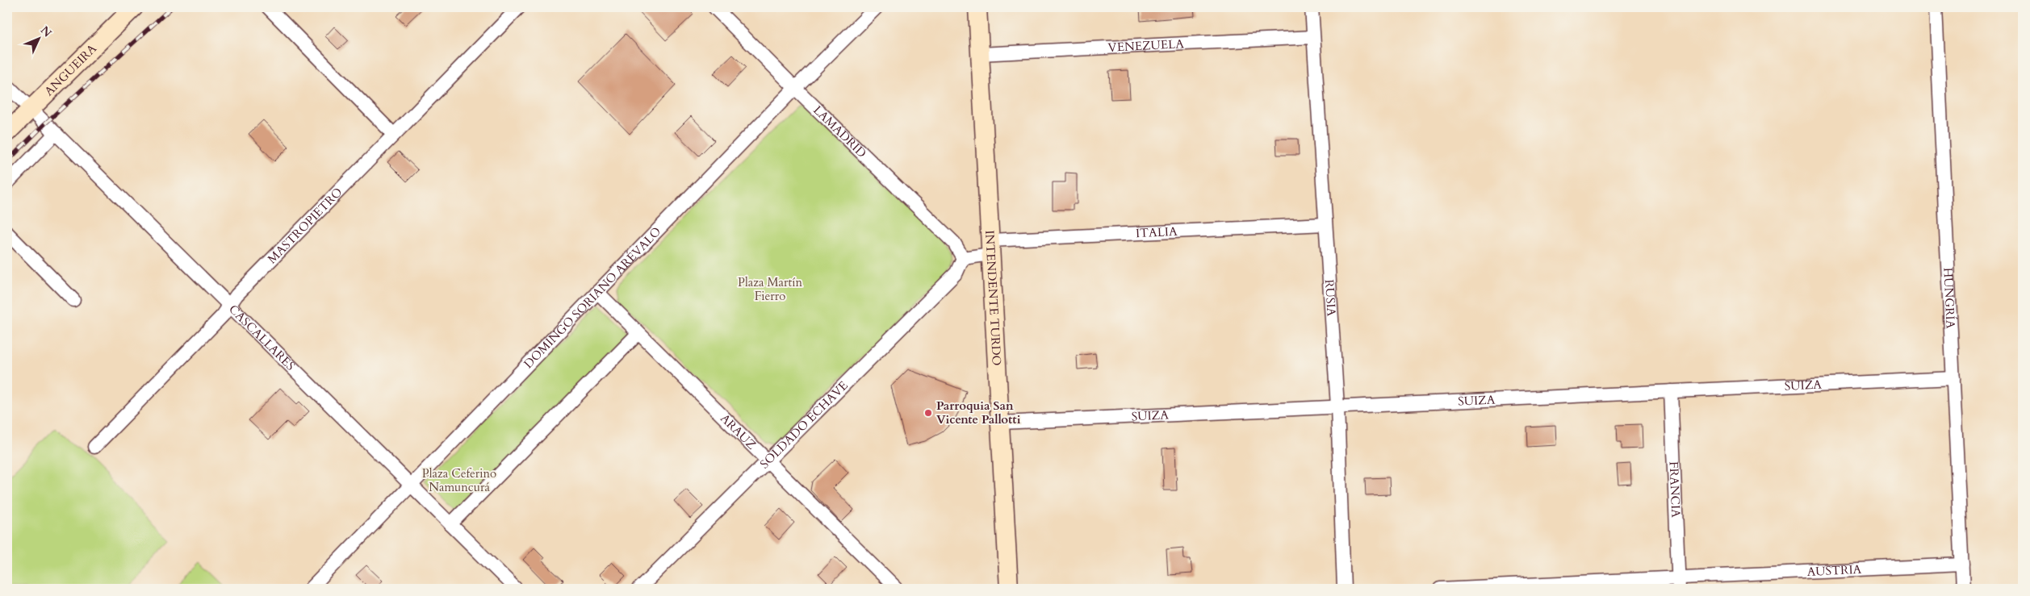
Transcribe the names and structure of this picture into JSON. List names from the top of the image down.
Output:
{
  "streets": {
    "street": [
      "VENEZUELA",
      "ANGUEIRA",
      "LAMADRID",
      "MASTROPIETRO",
      "ITALIA",
      "DOMINGO SORIANO ARÉVALO",
      "RUSIA",
      "HUNGRÍA",
      "INTENDENTE TURDO",
      "CASCALLARES",
      "SUIZA",
      "SOLDADO ECHAVE",
      "ARAUZ",
      "FRANCIA",
      "AUSTRIA"
    ]
  },
  "crossings": [
    ["VENEZUELA", "RUSIA"],
    ["VENEZUELA", "INTENDENTE TURDO"],
    ["ANGUEIRA", "CASCALLARES"],
    ["LAMADRID", "ITALIA"],
    ["LAMADRID", "DOMINGO SORIANO ARÉVALO"],
    ["LAMADRID", "SOLDADO ECHAVE"],
    ["MASTROPIETRO", "CASCALLARES"],
    ["ITALIA", "RUSIA"],
    ["ITALIA", "INTENDENTE TURDO"],
    ["ITALIA", "SOLDADO ECHAVE"],
    ["DOMINGO SORIANO ARÉVALO", "CASCALLARES"],
    ["DOMINGO SORIANO ARÉVALO", "ARAUZ"],
    ["RUSIA", "SUIZA"],
    ["HUNGRÍA", "SUIZA"],
    ["HUNGRÍA", "AUSTRIA"],
    ["INTENDENTE TURDO", "SUIZA"],
    ["SUIZA", "FRANCIA"],
    ["SOLDADO ECHAVE", "ARAUZ"],
    ["FRANCIA", "AUSTRIA"]
  ],
  "parks": ["Plaza Martín Fierro", "Plaza Ceferino Namuncurá"],
  "places": ["Parroquia San Vicente Pallotti"],
  "north": "top right"
}
